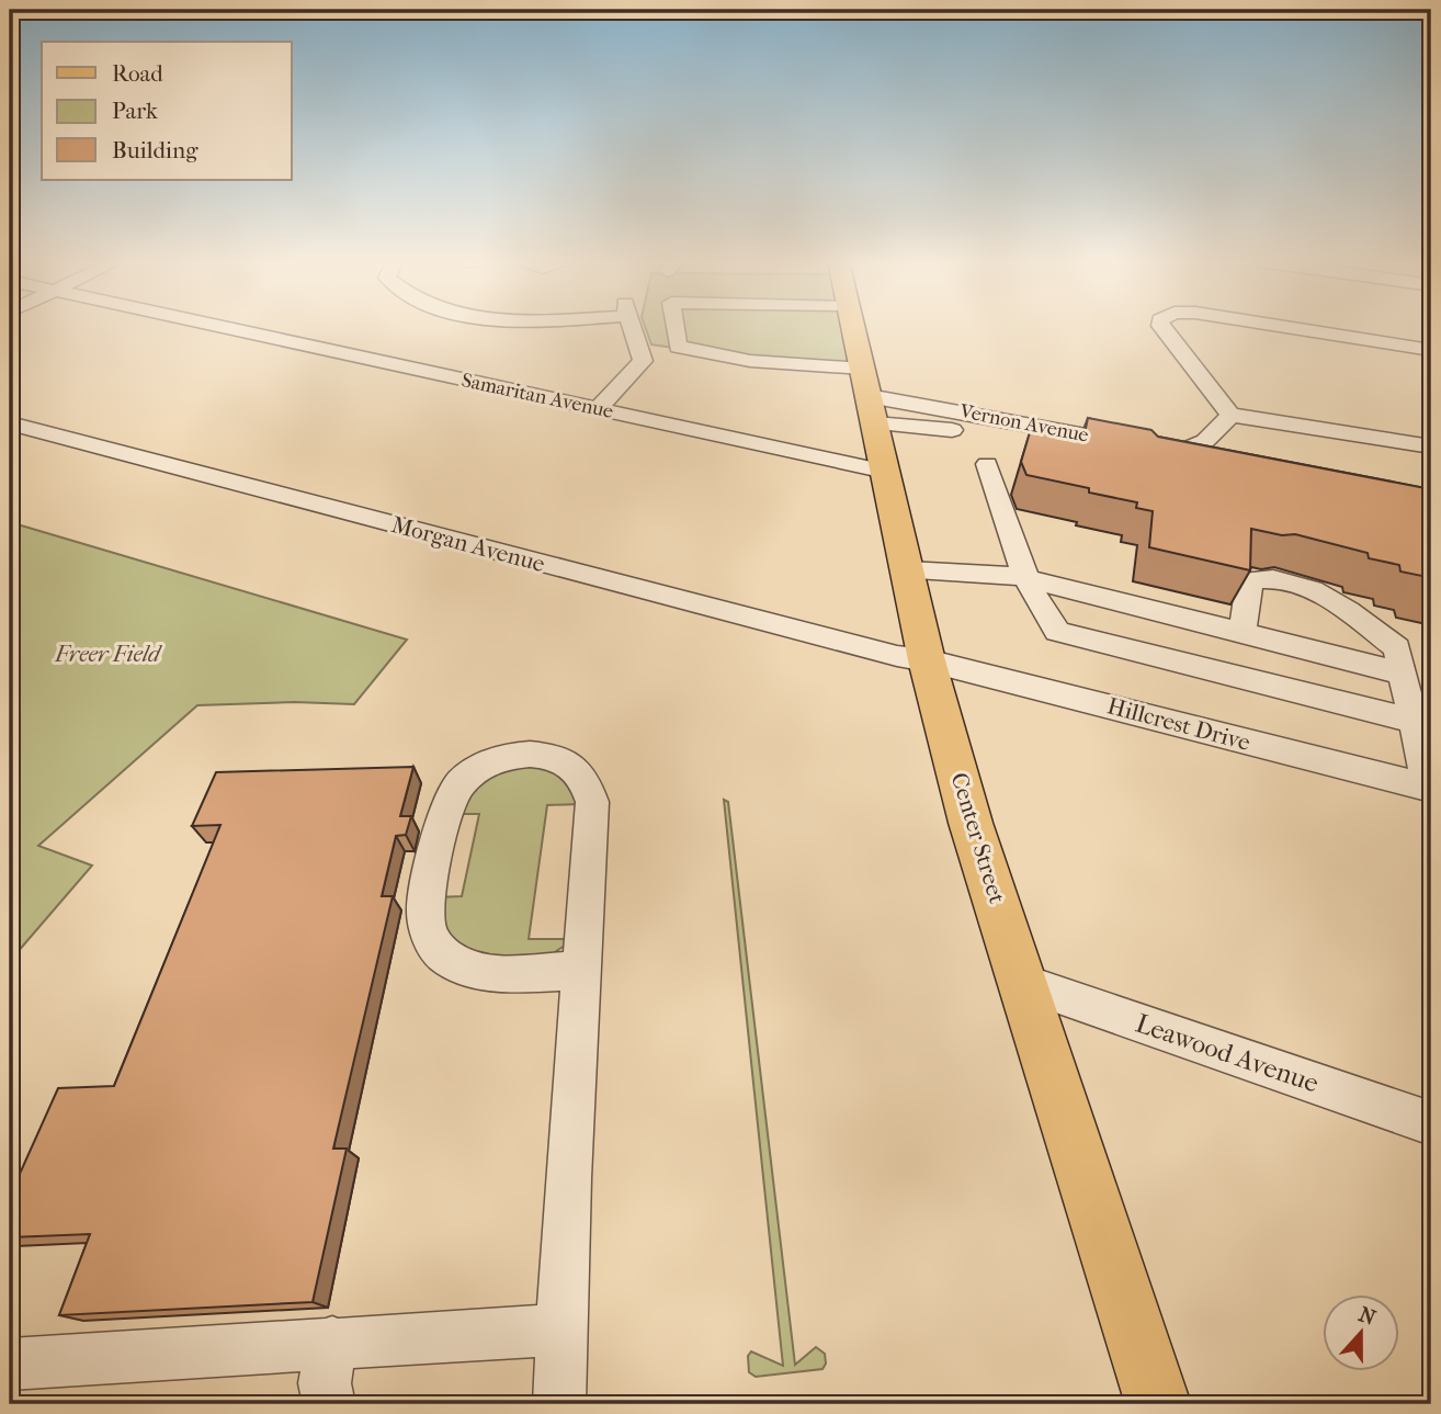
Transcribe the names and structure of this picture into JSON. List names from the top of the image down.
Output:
{
  "streets": {
    "main road": ["Center Street"],
    "street": [
      "Samaritan Avenue",
      "Vernon Avenue",
      "Morgan Avenue",
      "Hillcrest Drive",
      "Leawood Avenue"
    ]
  },
  "crossings": [
    ["Samaritan Avenue", "Center Street"],
    ["Vernon Avenue", "Center Street"],
    ["Morgan Avenue", "Hillcrest Drive"],
    ["Morgan Avenue", "Center Street"],
    ["Hillcrest Drive", "Center Street"],
    ["Center Street", "Leawood Avenue"]
  ],
  "parks": ["Freer Field"],
  "legend": ["Road", "Park", "Building"],
  "north": "top"
}
